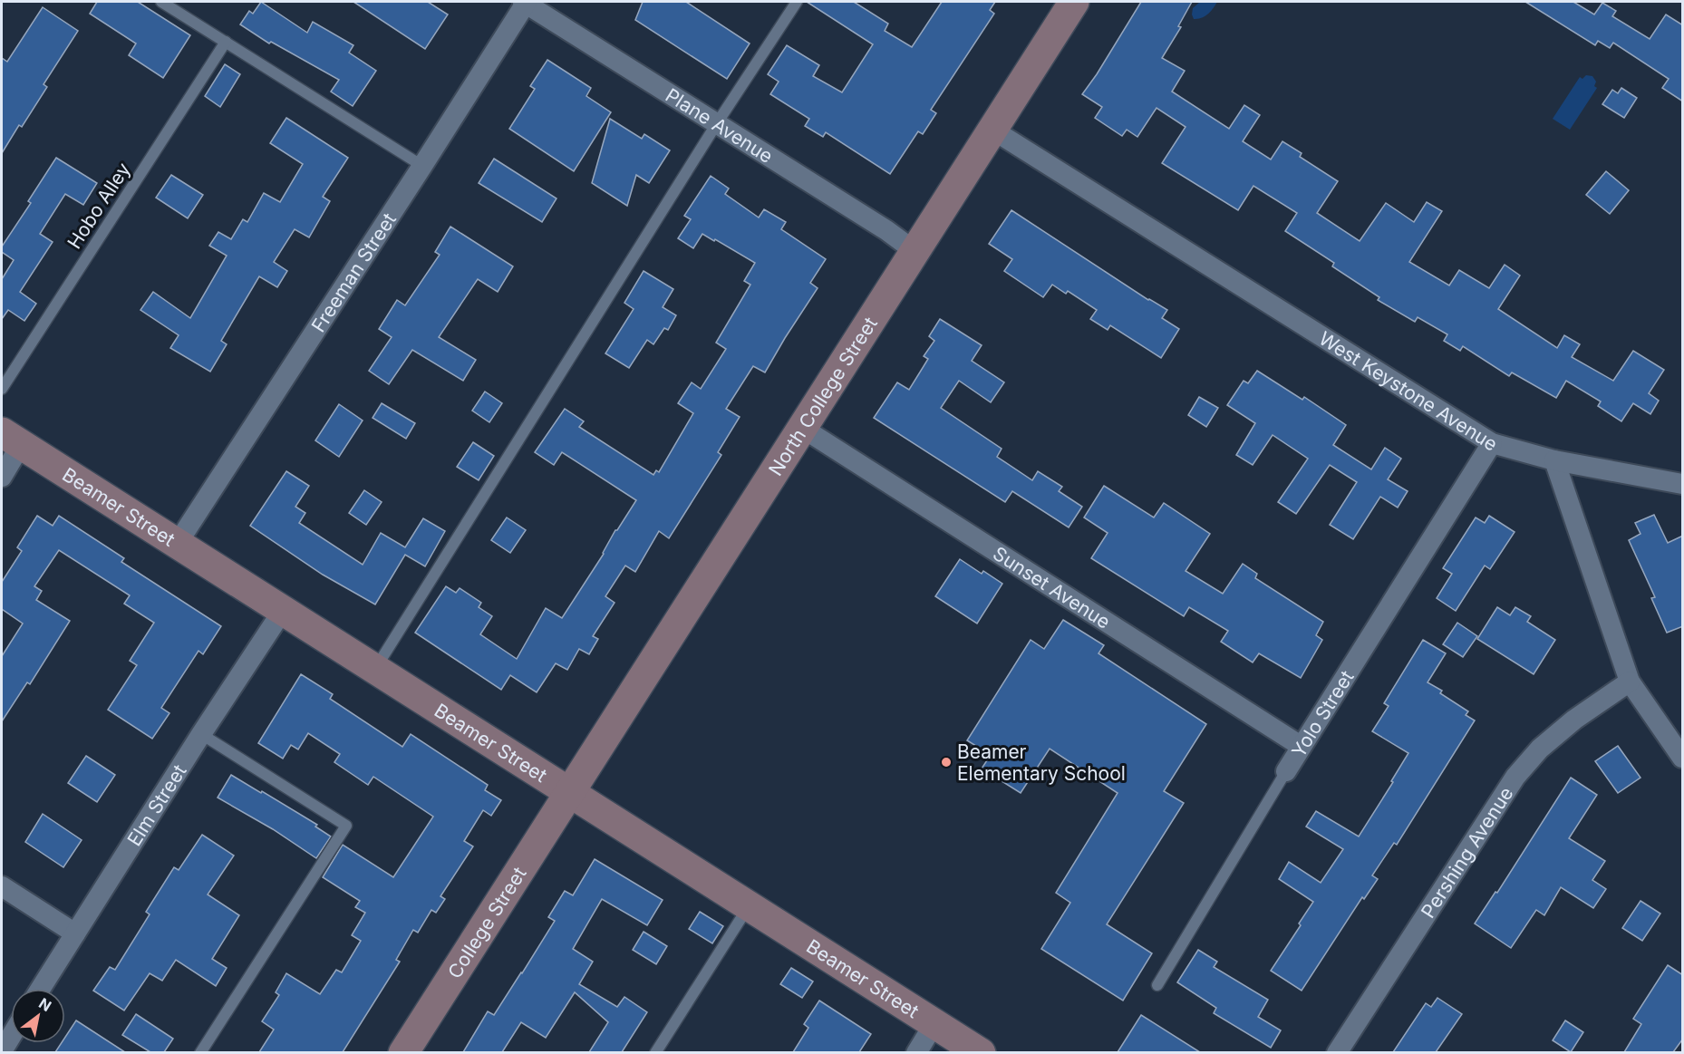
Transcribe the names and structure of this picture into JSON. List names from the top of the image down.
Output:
{
  "streets": {
    "street": [
      "Plane Avenue",
      "Freeman Street",
      "West Keystone Avenue",
      "North College Street",
      "Beamer Street",
      "Sunset Avenue",
      "Yolo Street",
      "Elm Street",
      "Pershing Avenue",
      "College Street"
    ],
    "lane": ["Hobo Alley"]
  },
  "crossings": [
    ["Plane Avenue", "Freeman Street"],
    ["Plane Avenue", "North College Street"],
    ["Freeman Street", "Beamer Street"],
    ["West Keystone Avenue", "North College Street"],
    ["West Keystone Avenue", "Yolo Street"],
    ["North College Street", "Beamer Street"],
    ["North College Street", "Sunset Avenue"],
    ["North College Street", "College Street"],
    ["Beamer Street", "Elm Street"],
    ["Beamer Street", "College Street"],
    ["Sunset Avenue", "Yolo Street"]
  ],
  "places": ["Beamer Elementary School"],
  "north": "top right"
}
